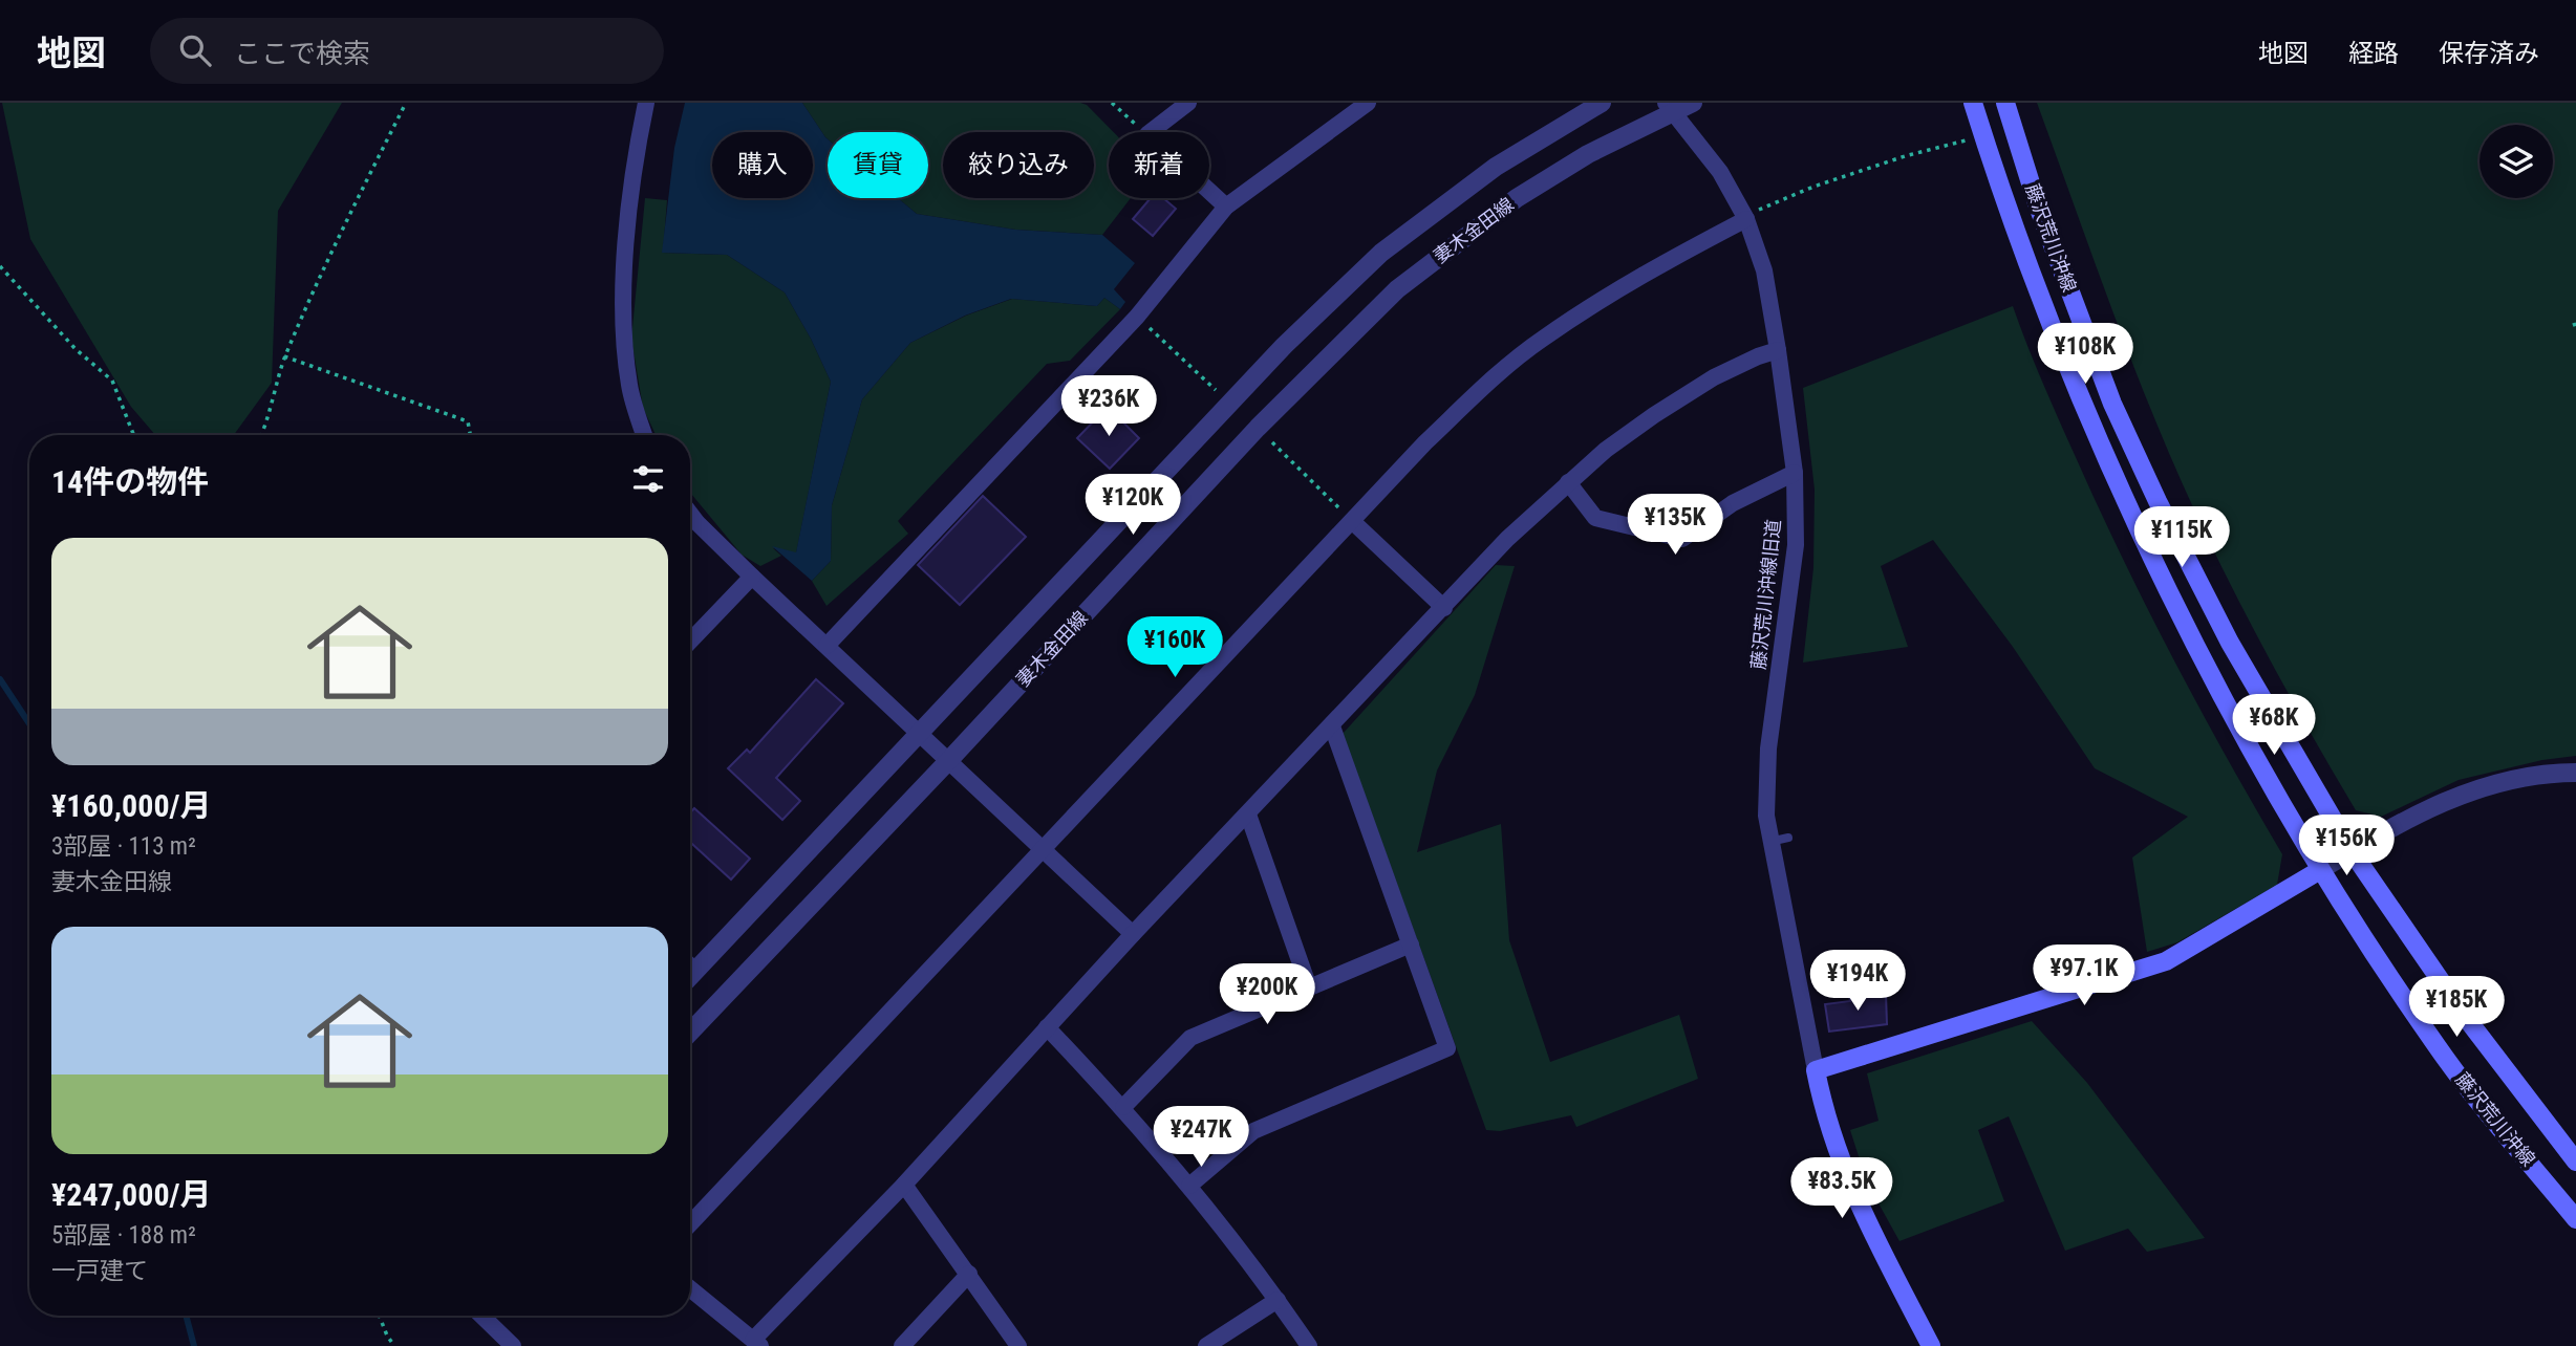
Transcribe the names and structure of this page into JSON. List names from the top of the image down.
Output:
{
  "streets": {
    "main road": ["藤沢荒川沖線"],
    "street": ["妻木金田線", "藤沢荒川沖線旧道"]
  },
  "crossings": [
    ["妻木金田線", "藤沢荒川沖線旧道"]
  ],
  "page": {
    "header": "地図",
    "search": "ここで検索",
    "nav": ["地図", "経路", "保存済み"],
    "chip": [
      "購入",
      "賃貸",
      "絞り込み",
      "新着"
    ],
    "price": [
      "¥108K",
      "¥236K",
      "¥120K",
      "¥135K",
      "¥115K",
      "¥160K",
      "¥68K",
      "¥156K",
      "¥97.1K",
      "¥194K",
      "¥200K",
      "¥185K",
      "¥247K",
      "¥83.5K"
    ],
    "heading": "14件の物件",
    "list": [
      {
        "name": "¥160,000/月",
        "note": "3部屋 · 113 m² · 妻木金田線"
      },
      {
        "name": "¥247,000/月",
        "note": "5部屋 · 188 m² · 一戸建て"
      }
    ]
  }
}
